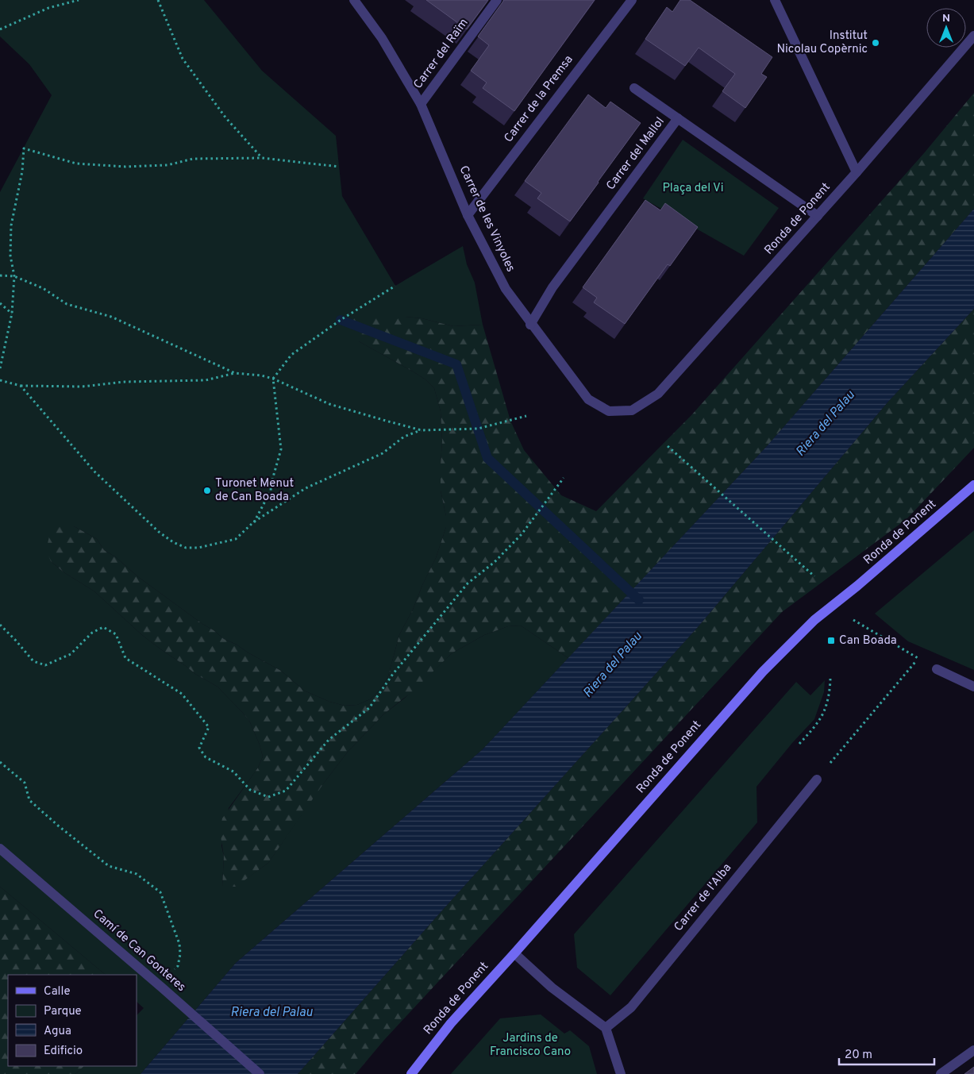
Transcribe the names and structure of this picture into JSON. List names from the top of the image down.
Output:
{
  "streets": {
    "main road": ["Ronda de Ponent"],
    "street": [
      "Carrer del Raïm",
      "Carrer de la Premsa",
      "Carrer del Mallol",
      "Carrer de les Vinyoles",
      "Carrer de l'Alba",
      "Camí de Can Gonteres"
    ]
  },
  "crossings": [
    ["Carrer del Raïm", "Carrer de les Vinyoles"],
    ["Carrer de la Premsa", "Carrer de les Vinyoles"],
    ["Carrer del Mallol", "Carrer de les Vinyoles"],
    ["Carrer del Mallol", "Ronda de Ponent"],
    ["Carrer de les Vinyoles", "Ronda de Ponent"]
  ],
  "water": ["Riera del Palau"],
  "parks": ["Plaça del Vi", "Jardins de Francisco Cano"],
  "places": {
    "other": ["Institut Nicolau Copèrnic", "Turonet Menut de Can Boada"],
    "transit": ["Can Boada"]
  },
  "legend": [
    "Calle",
    "Parque",
    "Agua",
    "Edificio"
  ],
  "scale_bar": "20 m",
  "north": "top"
}
